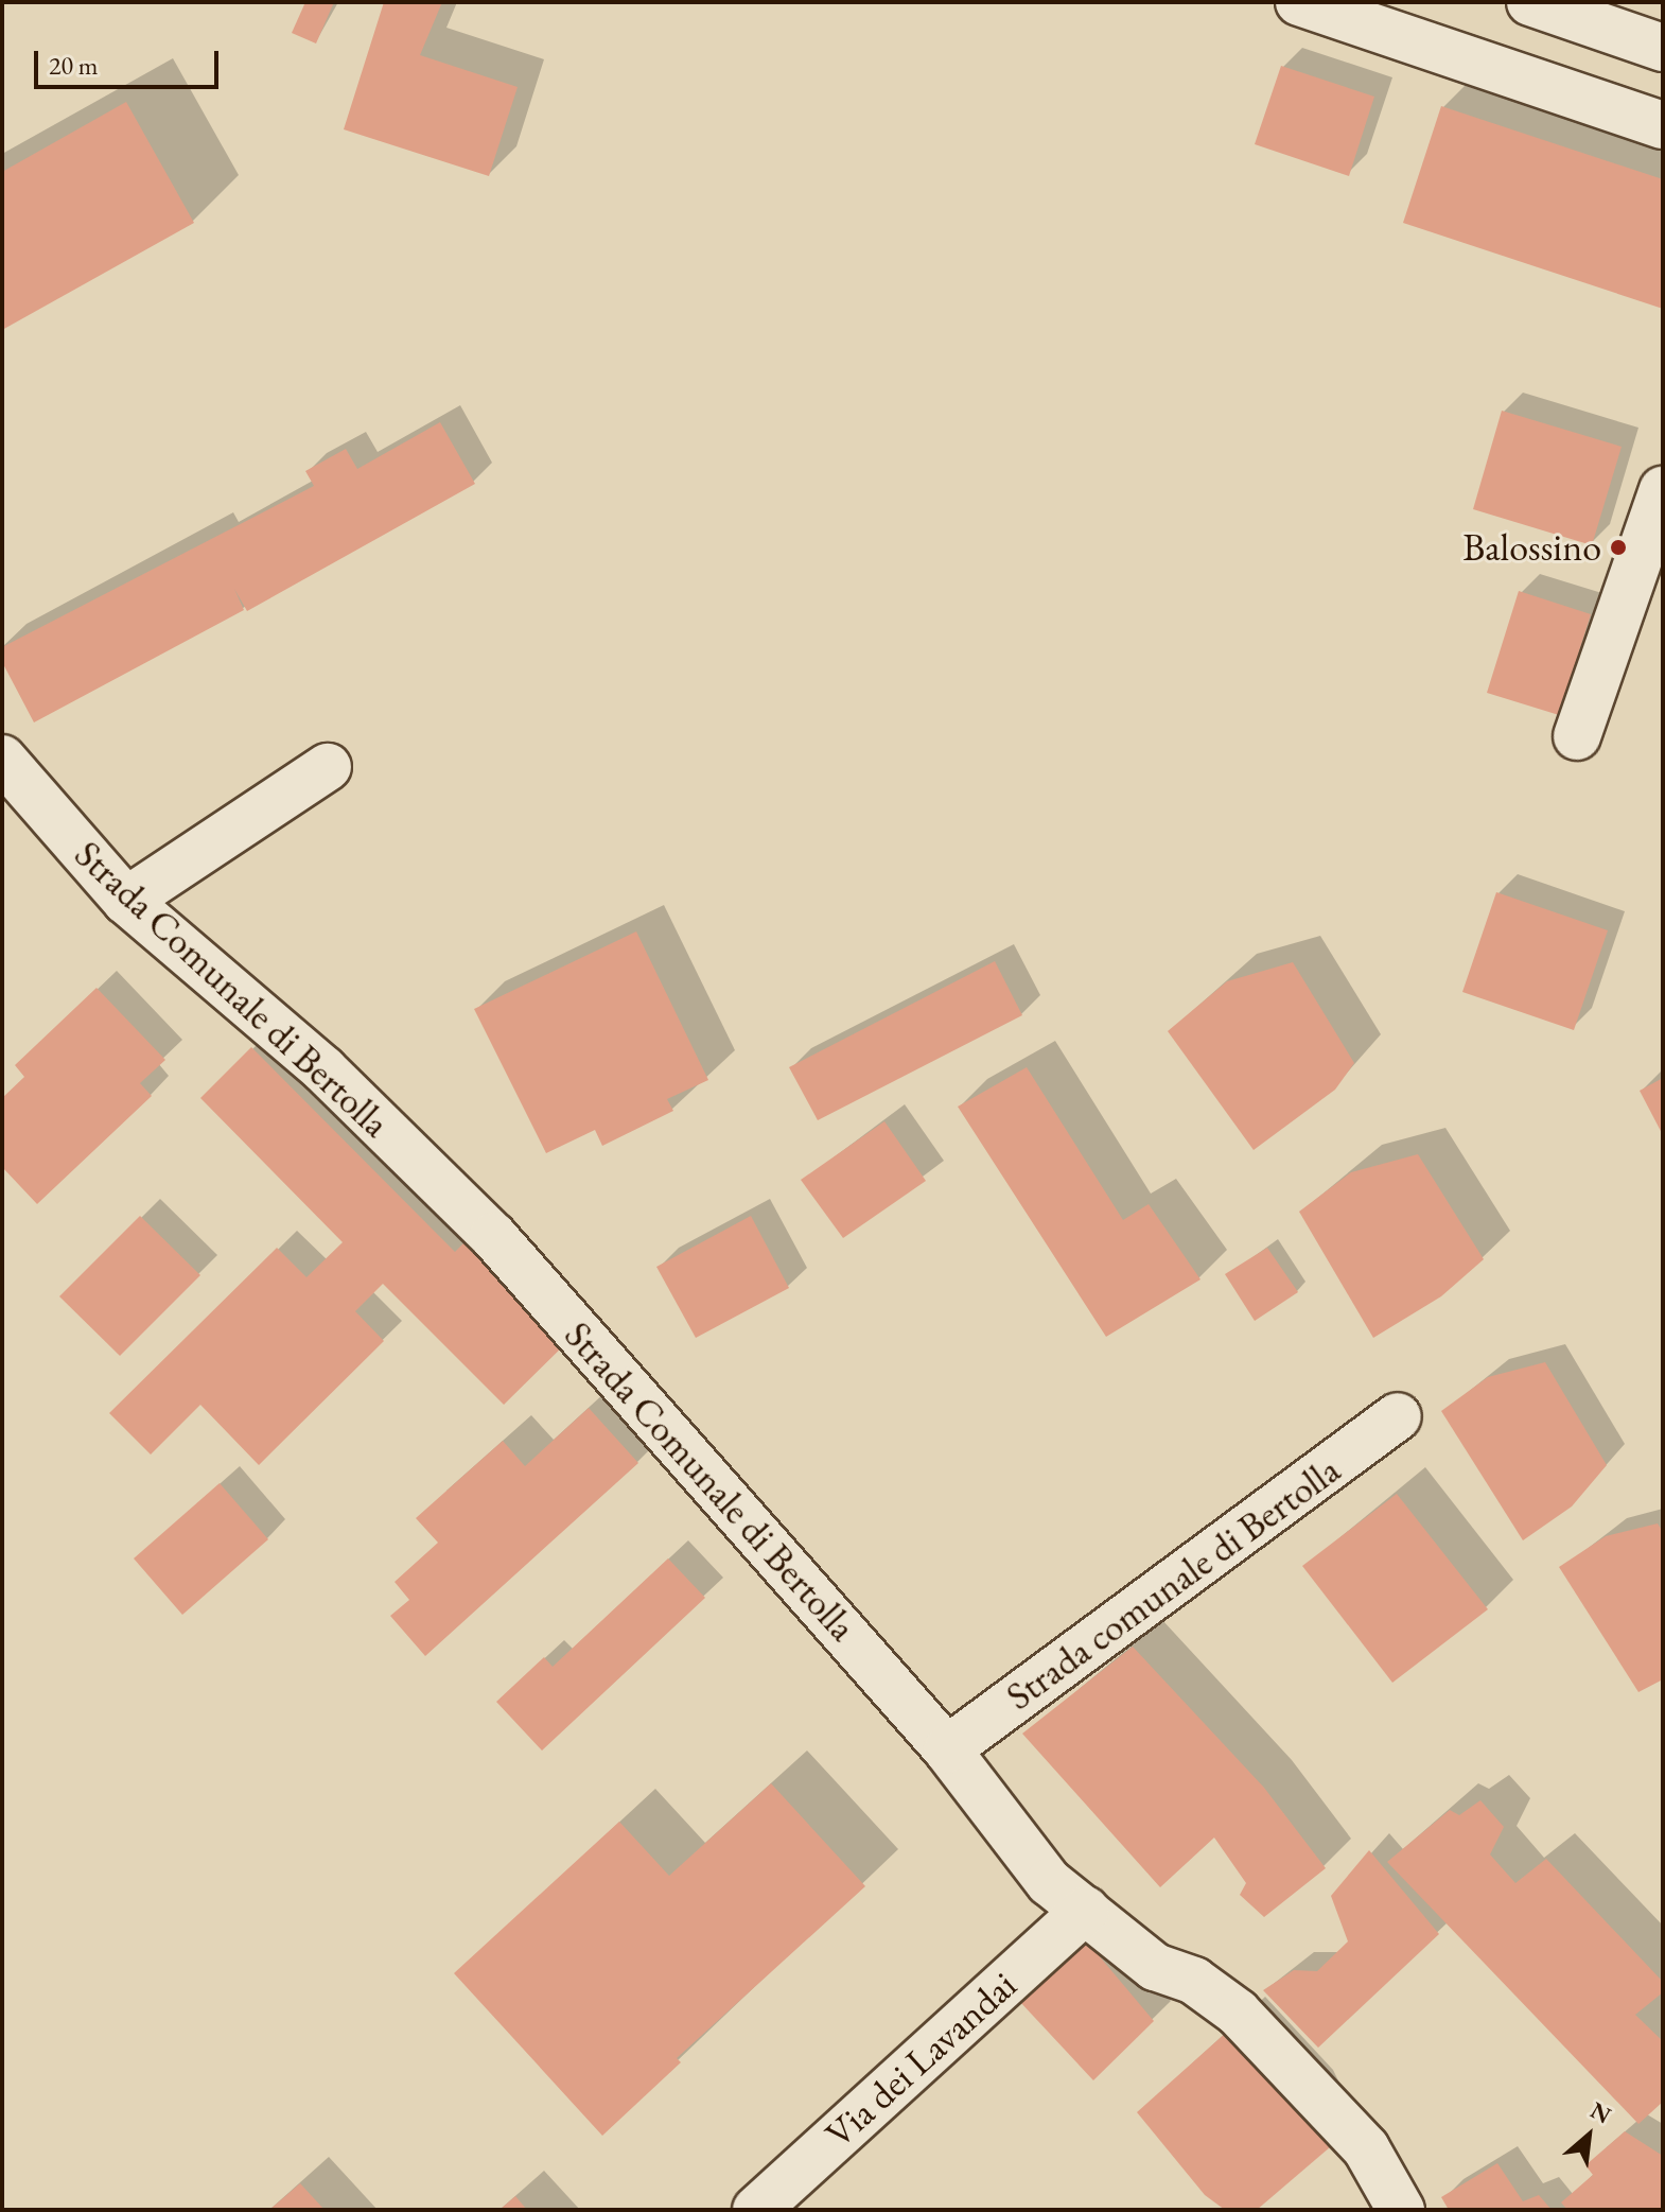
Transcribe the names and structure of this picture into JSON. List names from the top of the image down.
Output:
{
  "streets": {
    "street": ["Strada Comunale di Bertolla", "Strada comunale di Bertolla", "Via dei Lavandai"]
  },
  "crossings": [
    ["Strada Comunale di Bertolla", "Strada comunale di Bertolla"],
    ["Strada Comunale di Bertolla", "Via dei Lavandai"]
  ],
  "places": ["Balossino"],
  "scale_bar": "20 m",
  "north": "top right"
}
